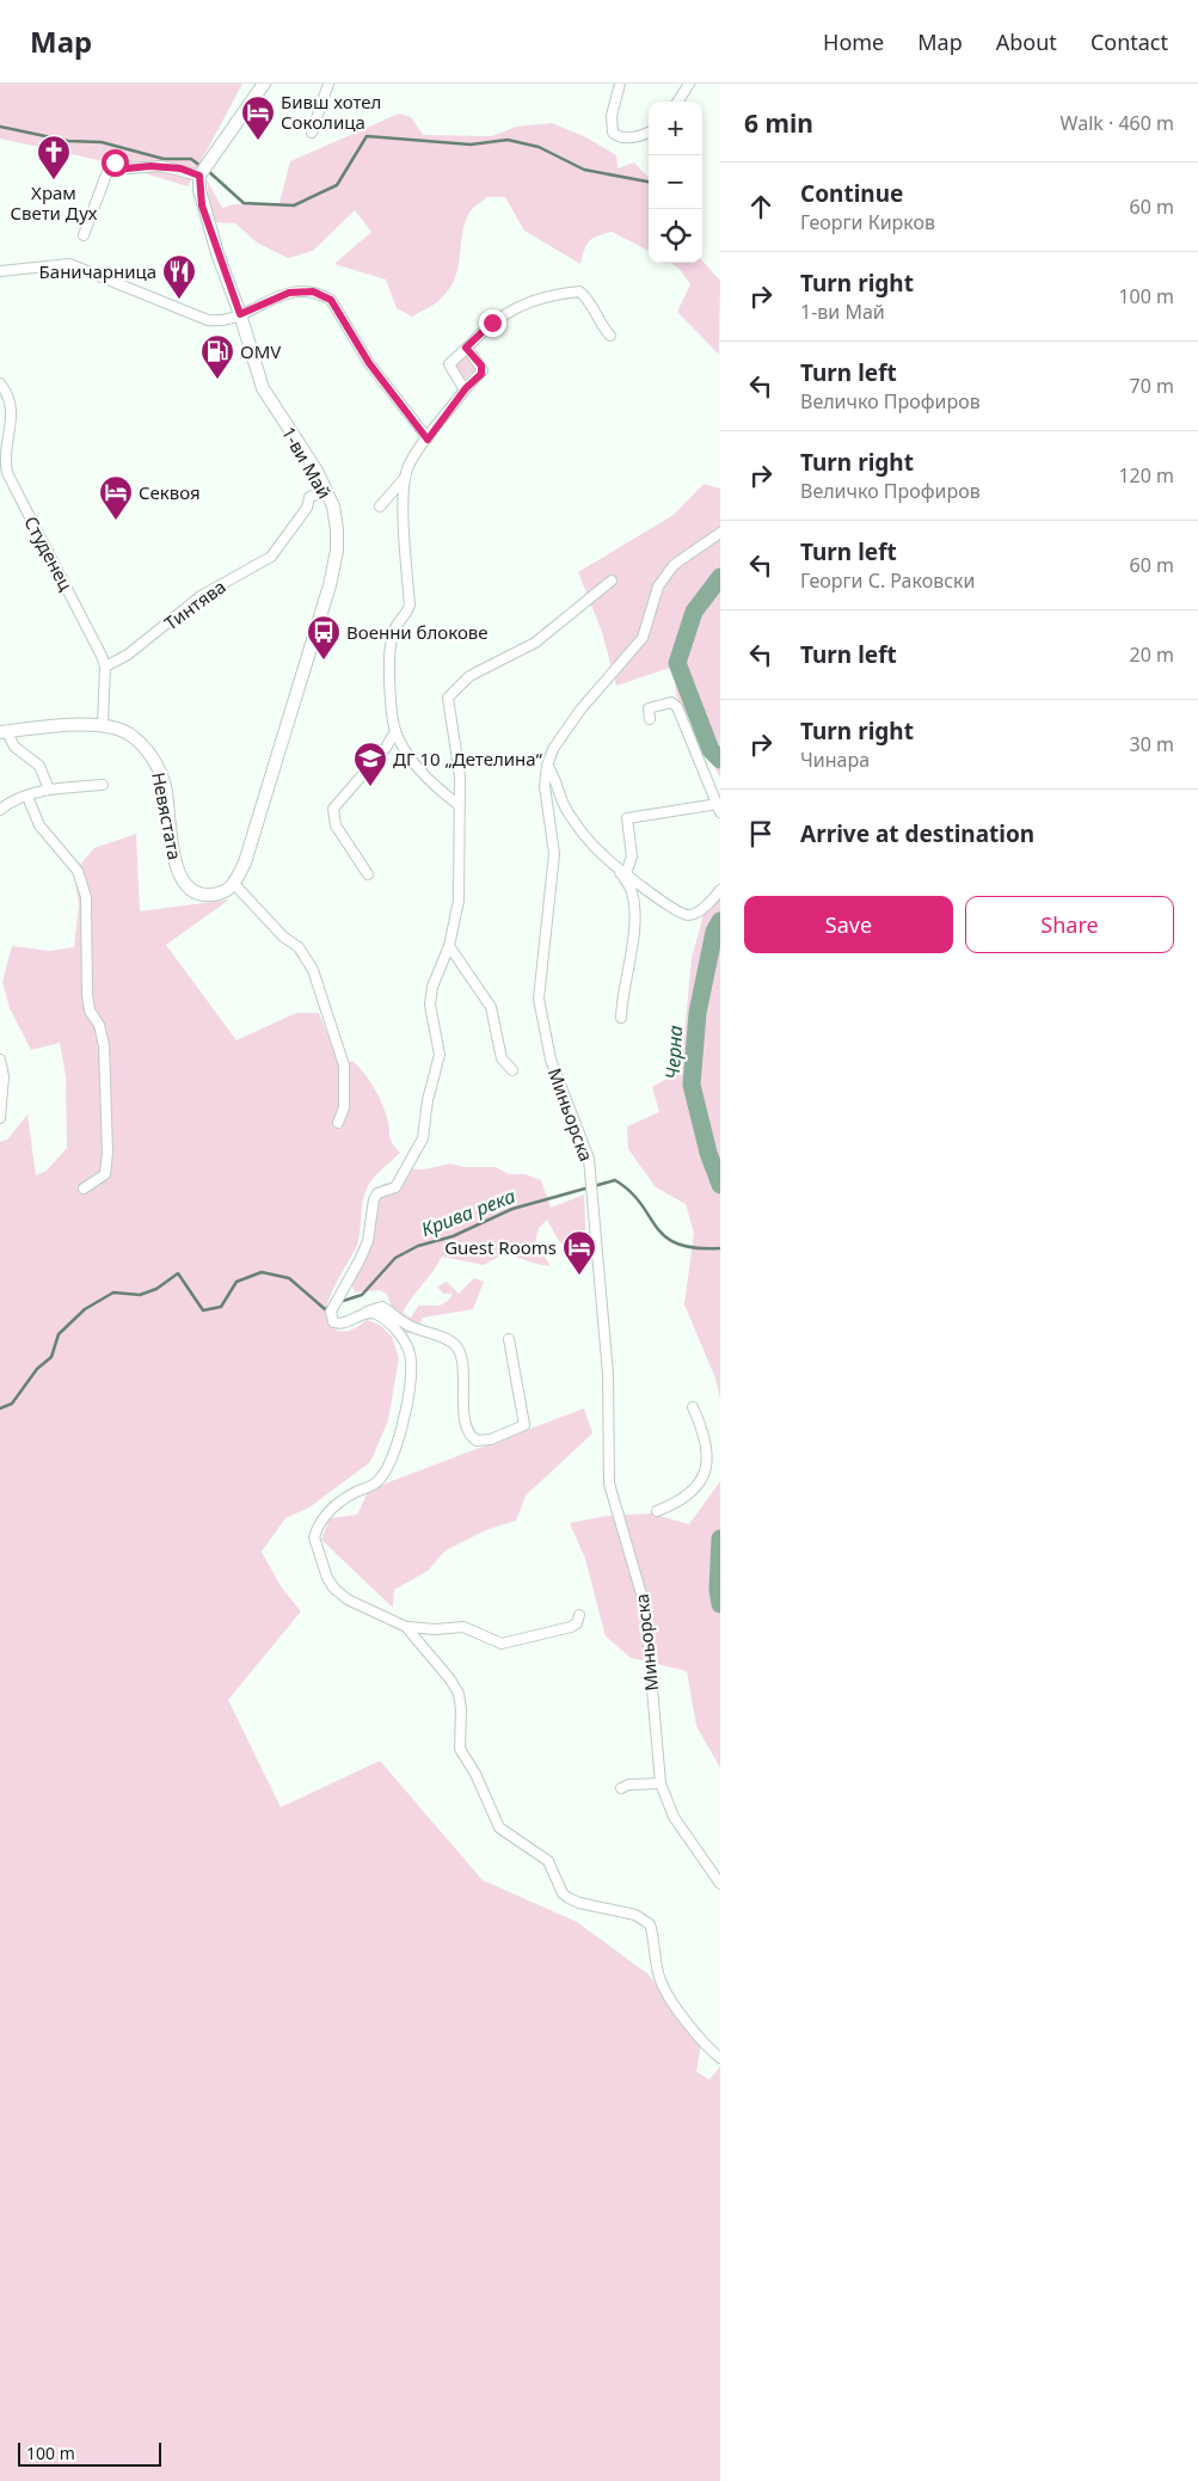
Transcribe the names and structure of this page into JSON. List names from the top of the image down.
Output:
{
  "streets": {
    "street": [
      "1-ви Май",
      "Студенец",
      "Тинтява",
      "Невястата",
      "Миньорска"
    ]
  },
  "crossings": [
    ["1-ви Май", "Тинтява"],
    ["1-ви Май", "Невястата"],
    ["Студенец", "Тинтява"],
    ["Студенец", "Невястата"]
  ],
  "water": ["Черна", "Крива река"],
  "places": {
    "hotel": ["Бивш хотел Соколица", "Секвоя", "Guest Rooms"],
    "church": ["Храм Свети Дух"],
    "restaurant": ["Баничарница"],
    "fuel station": ["OMV"],
    "bus stop": ["Военни блокове"],
    "school or university": ["ДГ 10 „Детелина“"]
  },
  "scale_bar": "100 m",
  "page": {
    "header": "Map",
    "nav": [
      "Home",
      "Map",
      "About",
      "Contact"
    ],
    "heading": ["6 min", "Walk · 460 m"],
    "map_buttons": ["+", "−"],
    "list": [
      ["Continue", "Георги Кирков", "60 m"],
      ["Turn right", "1-ви Май", "100 m"],
      ["Turn left", "Величко Профиров", "70 m"],
      ["Turn right", "Величко Профиров", "120 m"],
      ["Turn left", "Георги С. Раковски", "60 m"],
      ["Turn left", "20 m"],
      ["Turn right", "Чинара", "30 m"],
      "Arrive at destination"
    ],
    "buttons": ["Save", "Share"],
    "scale": "100 m"
  }
}
